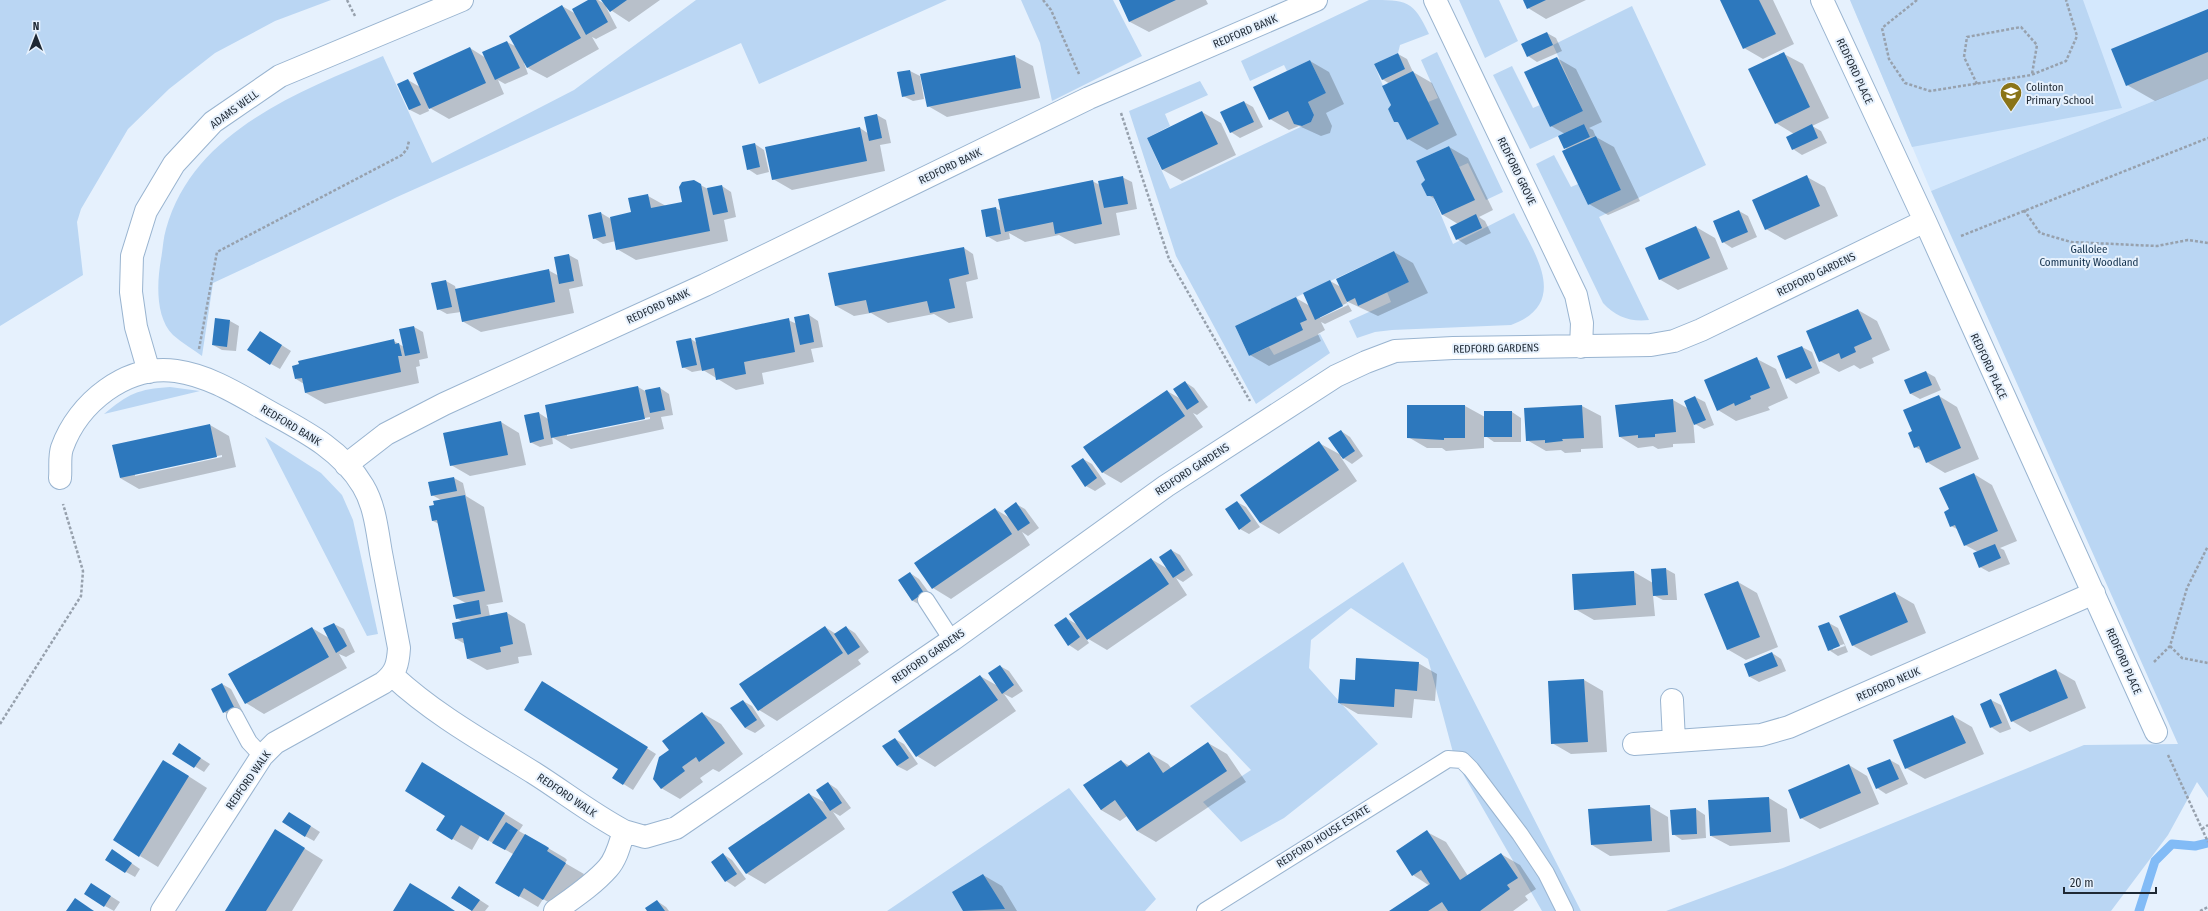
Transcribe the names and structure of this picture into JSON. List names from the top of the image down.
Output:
{
  "streets": {
    "street": [
      "REDFORD BANK",
      "REDFORD PLACE",
      "ADAMS WELL",
      "REDFORD GROVE",
      "REDFORD GARDENS",
      "REDFORD NEUK",
      "REDFORD WALK"
    ],
    "lane": ["REDFORD HOUSE ESTATE"]
  },
  "crossings": [
    ["REDFORD BANK", "ADAMS WELL"],
    ["REDFORD PLACE", "REDFORD GARDENS"],
    ["REDFORD PLACE", "REDFORD NEUK"],
    ["REDFORD GROVE", "REDFORD GARDENS"],
    ["REDFORD GARDENS", "REDFORD WALK"]
  ],
  "parks": ["Gallolee Community Woodland"],
  "places": {
    "school or university": ["Colinton Primary School"]
  },
  "scale_bar": "20 m",
  "north": "top"
}
